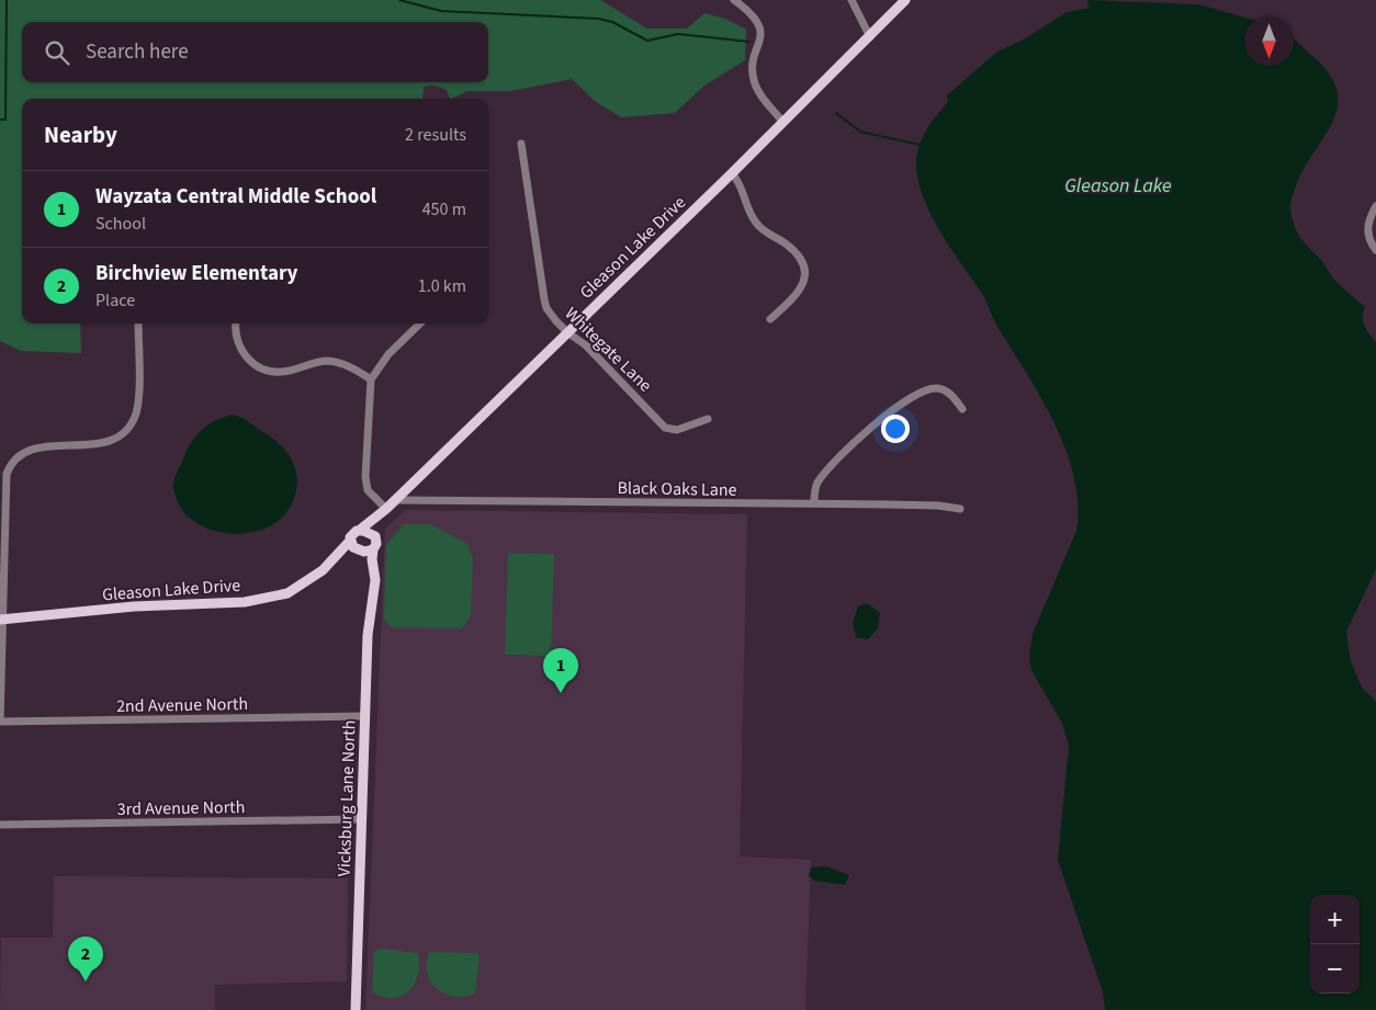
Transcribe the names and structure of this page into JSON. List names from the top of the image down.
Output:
{
  "streets": {
    "main road": ["Gleason Lake Drive", "Vicksburg Lane North"],
    "street": [
      "Whitegate Lane",
      "Black Oaks Lane",
      "2nd Avenue North",
      "3rd Avenue North"
    ]
  },
  "crossings": [
    ["Gleason Lake Drive", "Whitegate Lane"],
    ["Gleason Lake Drive", "Black Oaks Lane"],
    ["Gleason Lake Drive", "Vicksburg Lane North"],
    ["2nd Avenue North", "Vicksburg Lane North"],
    ["Vicksburg Lane North", "3rd Avenue North"]
  ],
  "water": ["Gleason Lake"],
  "north": "bottom",
  "page": {
    "search": "Search here",
    "heading": ["Nearby", "2 results"],
    "list": [
      {
        "mark": "1",
        "name": "Wayzata Central Middle School",
        "note": "School",
        "value": "450 m"
      },
      {
        "mark": "2",
        "name": "Birchview Elementary",
        "note": "Place",
        "value": "1.0 km"
      }
    ],
    "pins": ["1", "2"],
    "map_buttons": ["+", "−"]
  }
}
